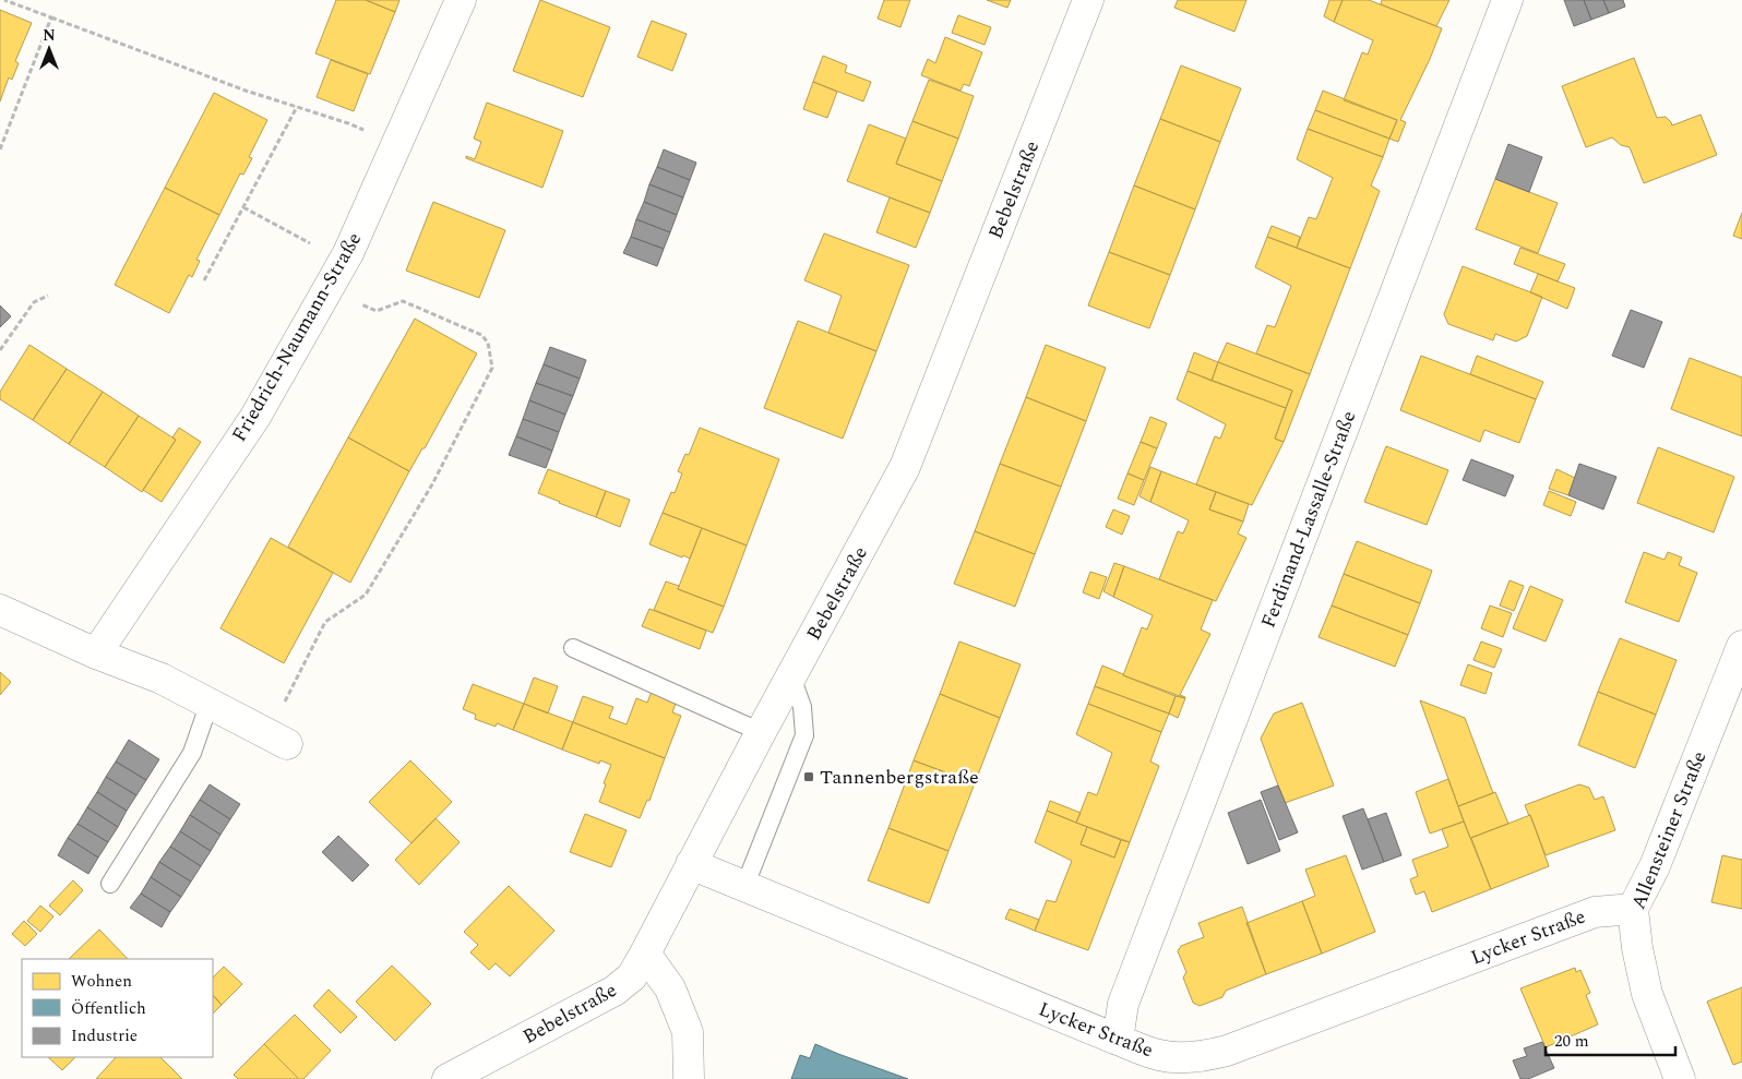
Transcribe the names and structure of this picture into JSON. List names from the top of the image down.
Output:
{
  "streets": {
    "street": [
      "Bebelstraße",
      "Friedrich-Naumann-Straße",
      "Ferdinand-Lassalle-Straße",
      "Allensteiner Straße",
      "Lycker Straße"
    ]
  },
  "crossings": [
    ["Bebelstraße", "Lycker Straße"],
    ["Ferdinand-Lassalle-Straße", "Lycker Straße"],
    ["Allensteiner Straße", "Lycker Straße"]
  ],
  "places": {
    "transit": ["Tannenbergstraße"]
  },
  "legend": ["Wohnen", "Öffentlich", "Industrie"],
  "scale_bar": "20 m",
  "north": "top"
}
